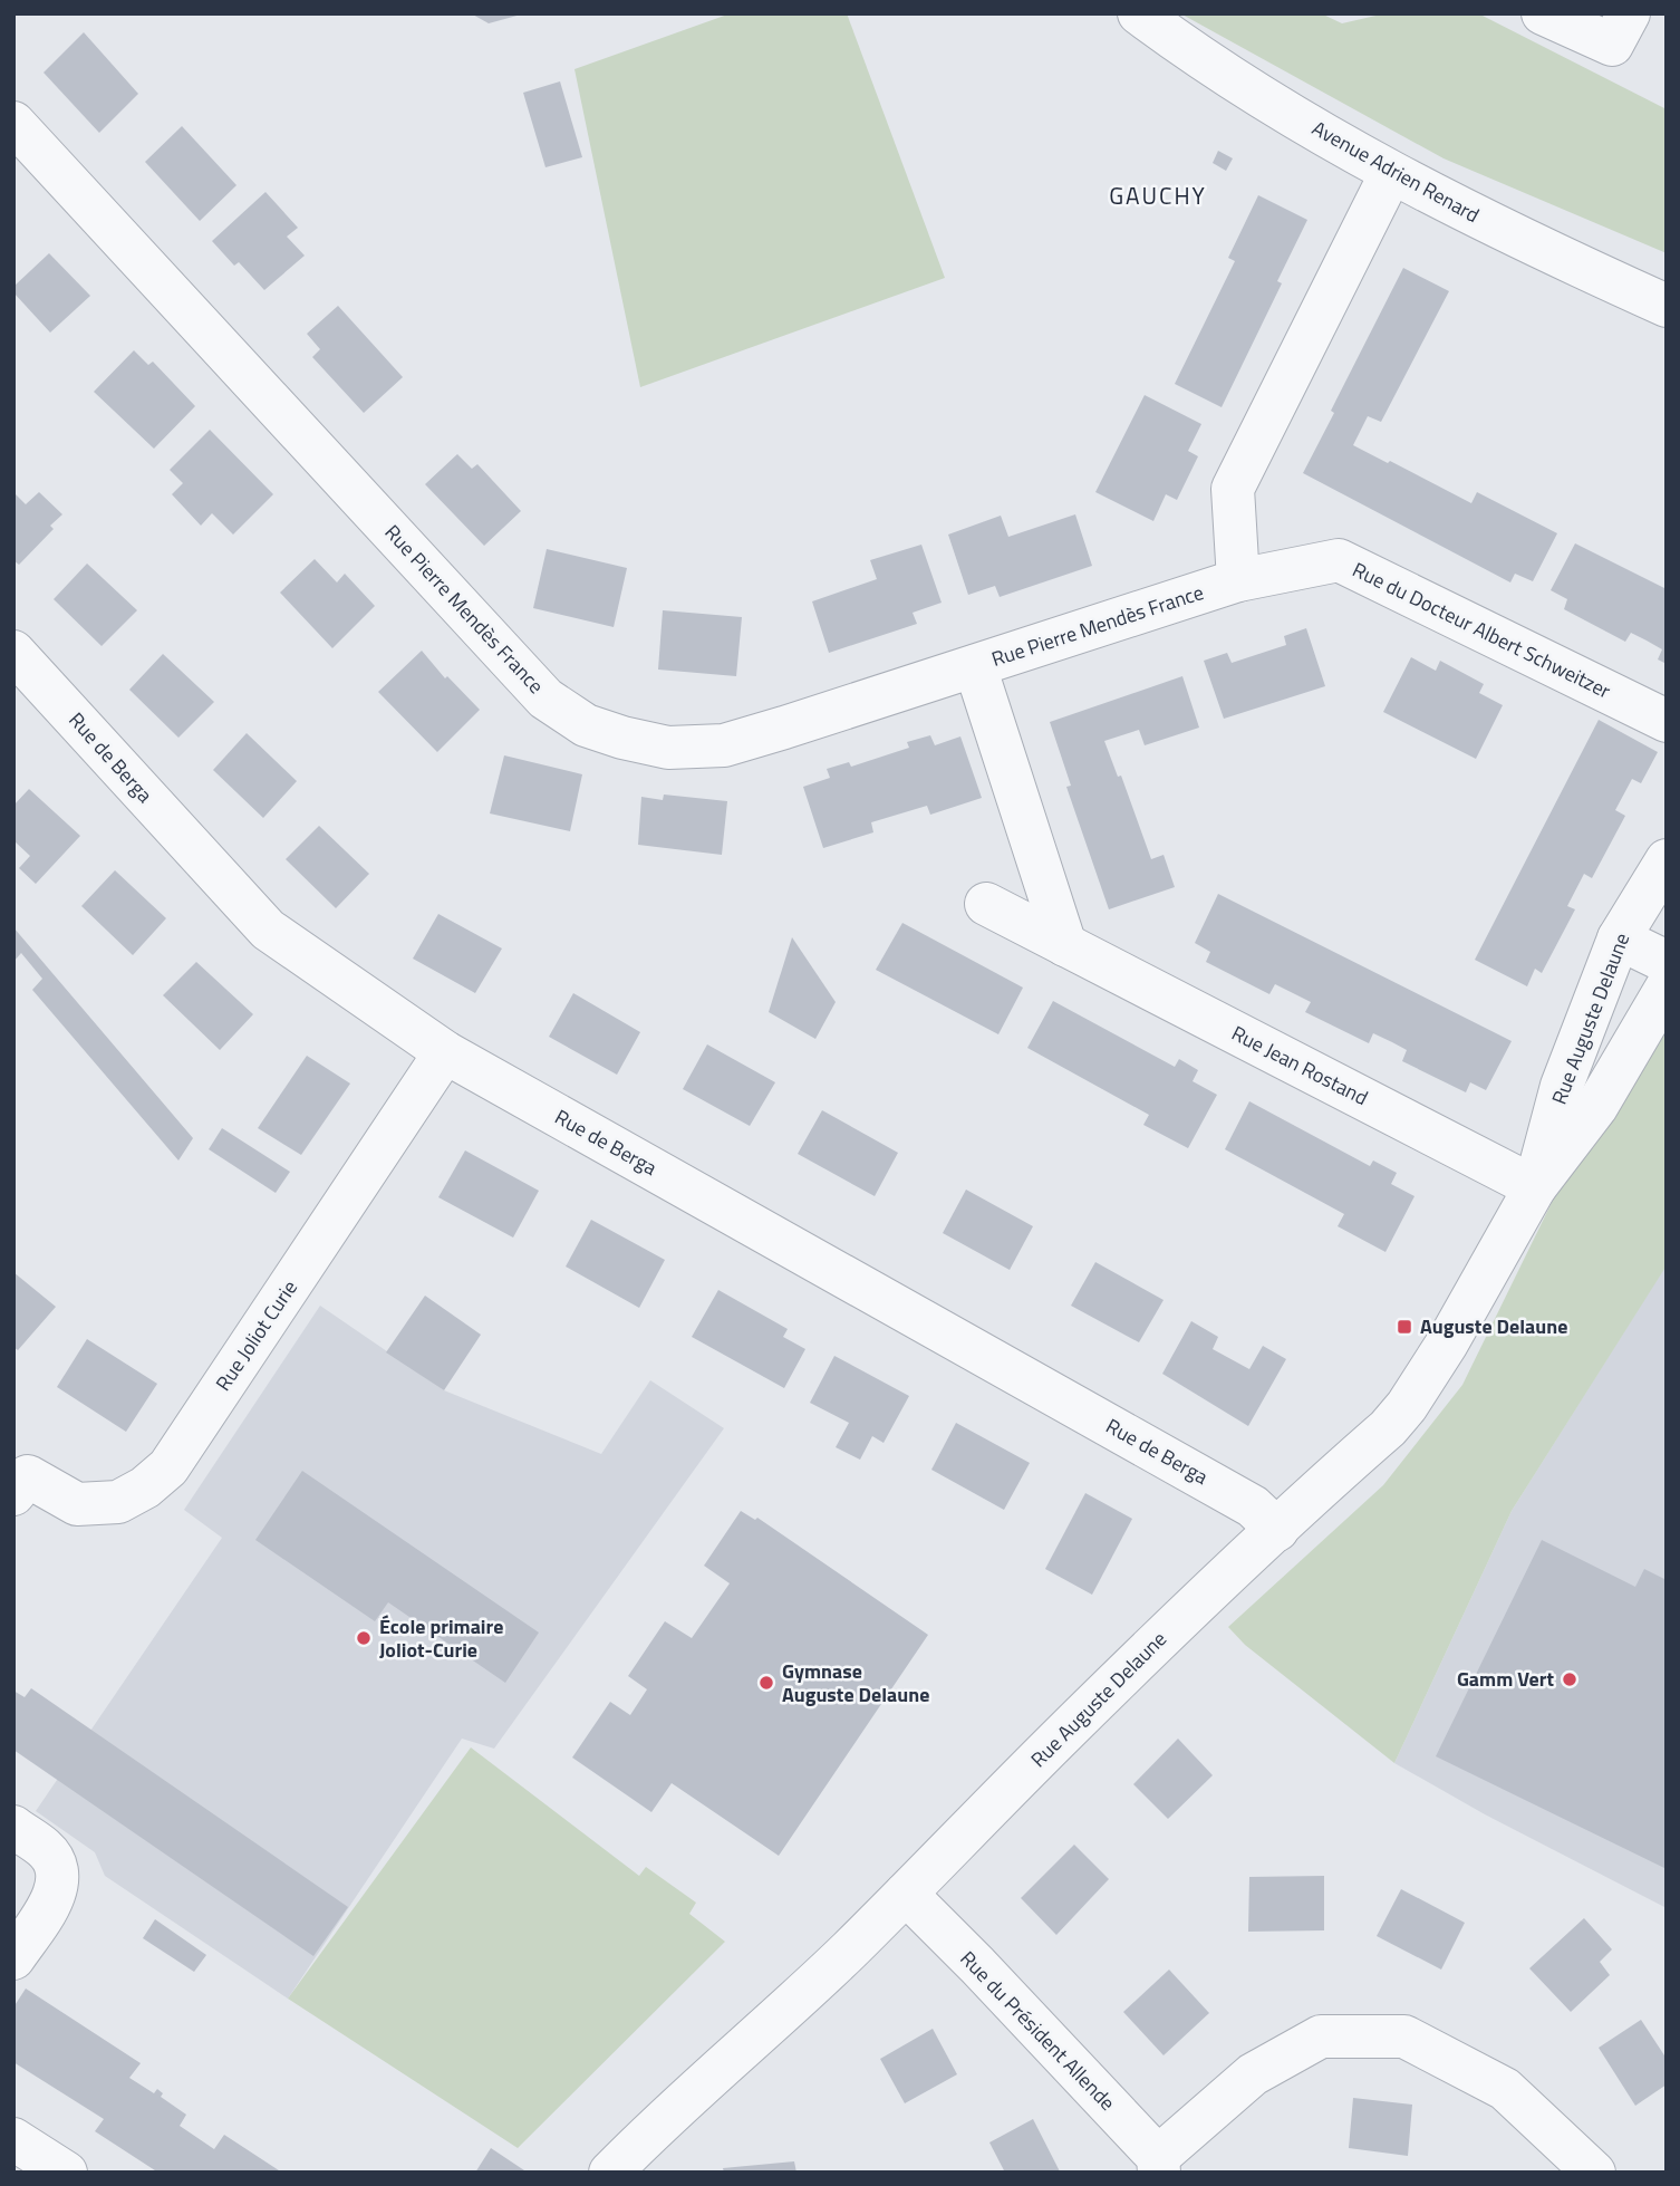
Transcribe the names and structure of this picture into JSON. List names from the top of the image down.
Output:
{
  "streets": {
    "street": [
      "Avenue Adrien Renard",
      "Rue Pierre Mendès France",
      "Rue du Docteur Albert Schweitzer",
      "Rue de Berga",
      "Rue Auguste Delaune",
      "Rue Jean Rostand",
      "Rue Joliot Curie",
      "Rue du Président Allende"
    ]
  },
  "crossings": [
    ["Rue Pierre Mendès France", "Rue du Docteur Albert Schweitzer"],
    ["Rue de Berga", "Rue Auguste Delaune"],
    ["Rue de Berga", "Rue Joliot Curie"],
    ["Rue Auguste Delaune", "Rue Jean Rostand"],
    ["Rue Auguste Delaune", "Rue du Président Allende"]
  ],
  "districts": ["GAUCHY"],
  "places": {
    "transit": ["Auguste Delaune"],
    "other": ["École primaire Joliot-Curie", "Gamm Vert", "Gymnase Auguste Delaune"]
  }
}
